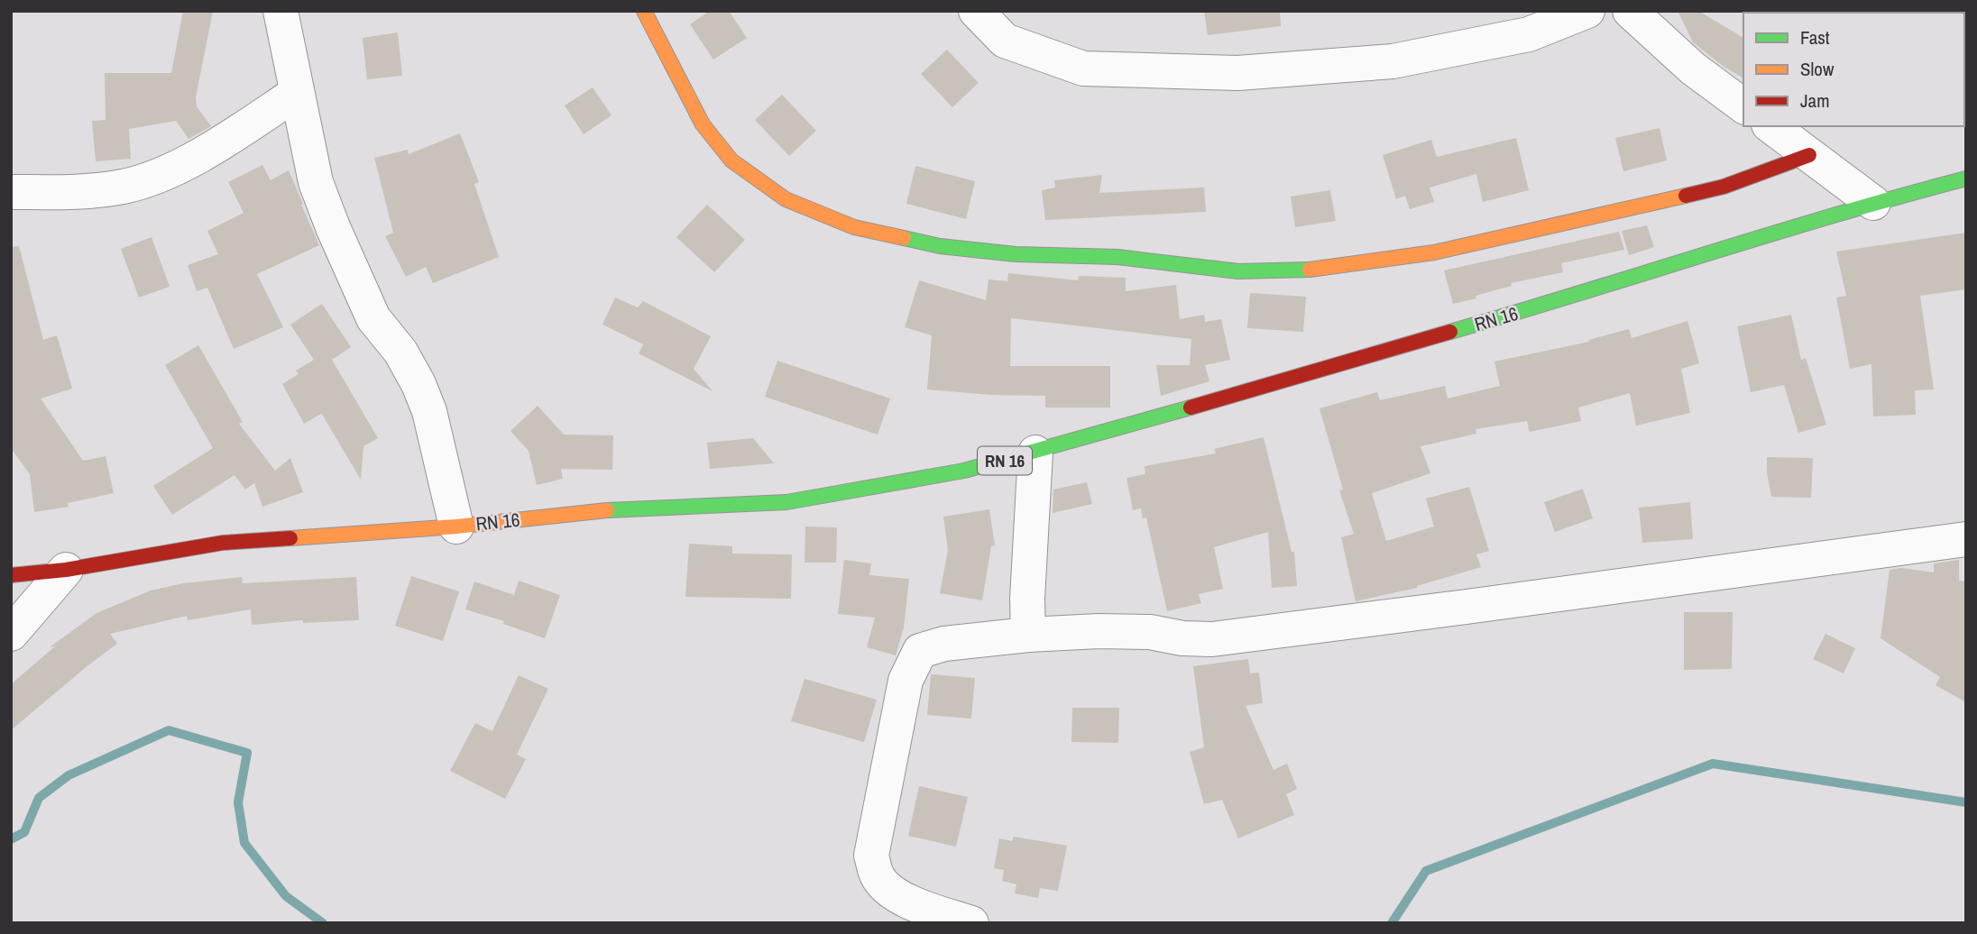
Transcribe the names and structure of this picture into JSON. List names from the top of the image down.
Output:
{
  "streets": {
    "main road": ["RN 16"]
  },
  "legend": ["Fast", "Slow", "Jam"]
}
